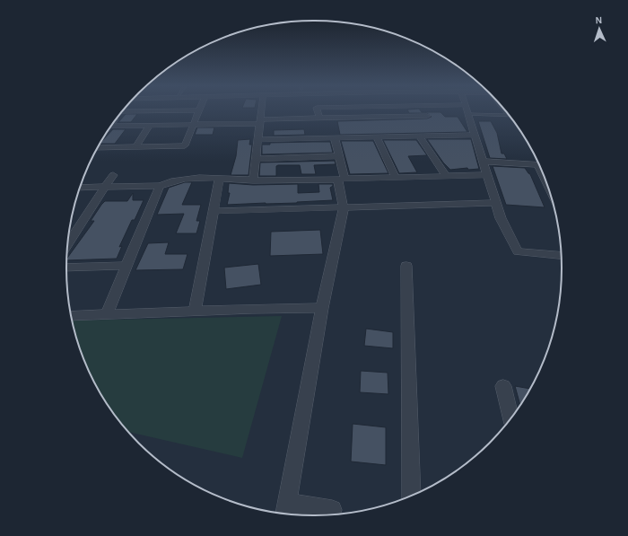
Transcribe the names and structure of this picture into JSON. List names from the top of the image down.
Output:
{
  "north": "top"
}
